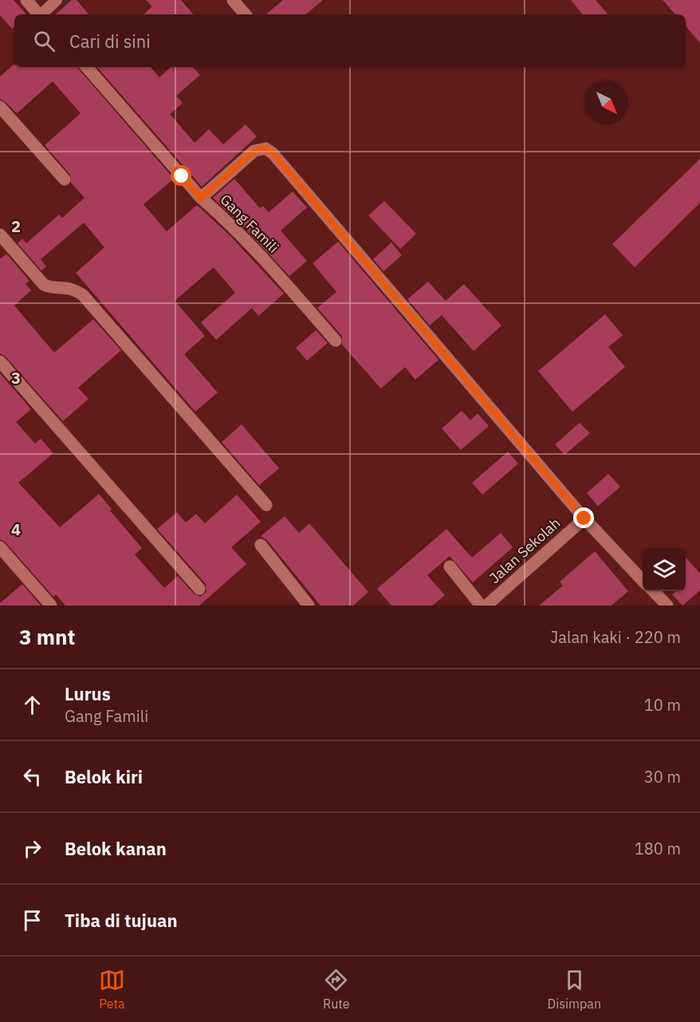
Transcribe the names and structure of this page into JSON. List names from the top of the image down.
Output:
{
  "streets": {
    "street": ["Gang Famili", "Jalan Sekolah"]
  },
  "north": "bottom right",
  "page": {
    "search": "Cari di sini",
    "heading": ["3 mnt", "Jalan kaki · 220 m"],
    "list": [
      ["Lurus", "Gang Famili", "10 m"],
      ["Belok kiri", "30 m"],
      ["Belok kanan", "180 m"],
      "Tiba di tujuan"
    ],
    "nav": ["Peta", "Rute", "Disimpan"]
  },
  "grid": {
    "rows": ["2", "3", "4"]
  }
}
